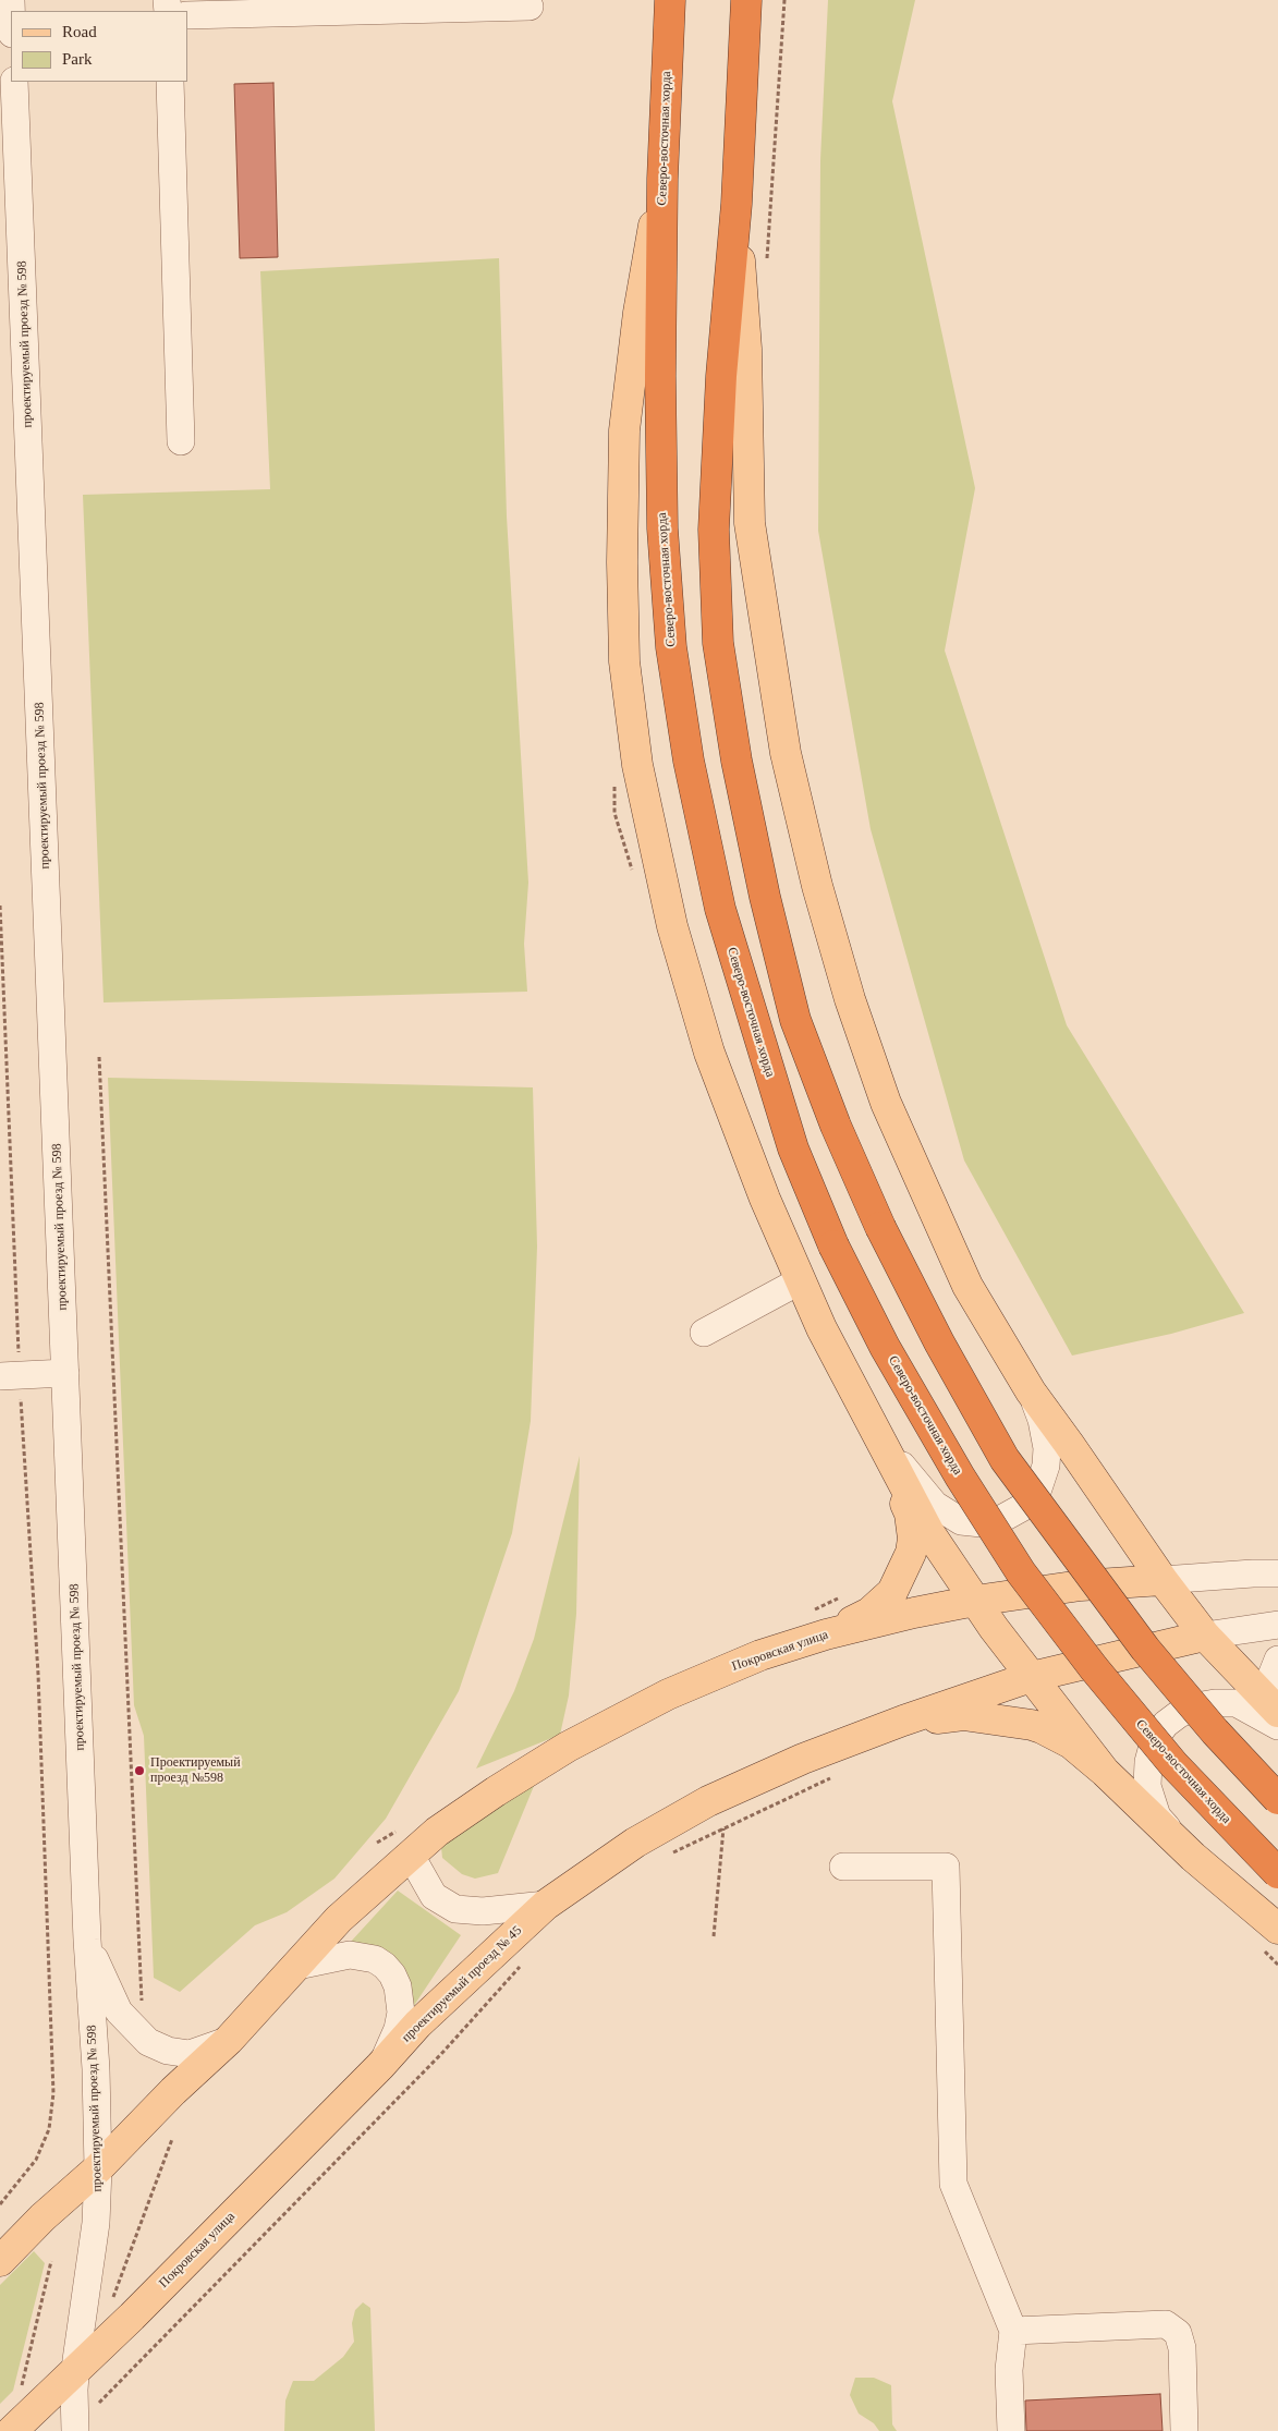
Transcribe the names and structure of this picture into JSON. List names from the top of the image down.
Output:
{
  "streets": {
    "highway": ["Северо-восточная хорда"],
    "main road": ["Покровская улица", "проектируемый проезд № 45"],
    "street": ["проектируемый проезд № 598"]
  },
  "crossings": [
    ["проектируемый проезд № 598", "Покровская улица"],
    ["Покровская улица", "проектируемый проезд № 45"]
  ],
  "places": ["Проектируемый проезд №598"],
  "legend": ["Road", "Park"]
}
